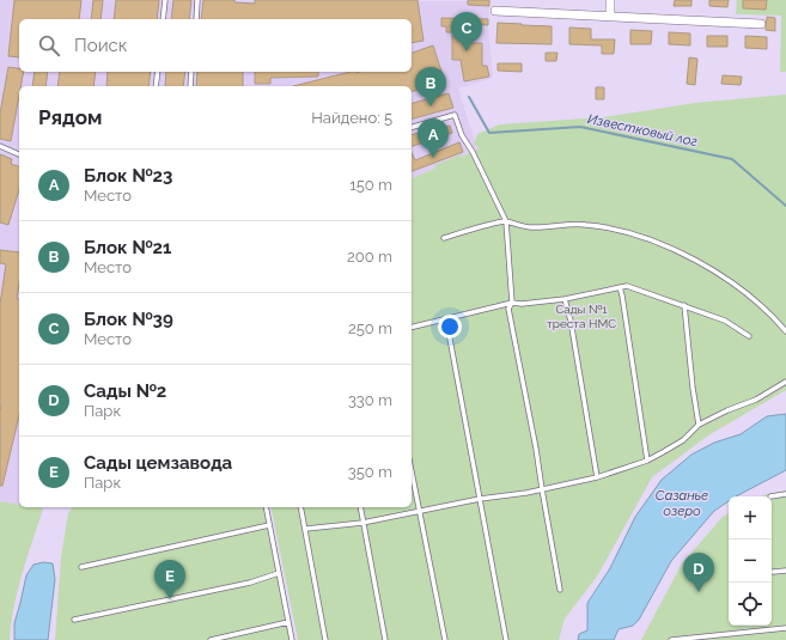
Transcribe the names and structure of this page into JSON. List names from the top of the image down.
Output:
{
  "water": ["Известковый лог", "Сазанье озеро"],
  "parks": ["Сады №1 треста НМС"],
  "page": {
    "pins": [
      "C",
      "B",
      "A",
      "D",
      "E"
    ],
    "search": "Поиск",
    "heading": ["Рядом", "Найдено: 5"],
    "list": [
      {
        "mark": "A",
        "name": "Блок №23",
        "note": "Место",
        "value": "150 m"
      },
      {
        "mark": "B",
        "name": "Блок №21",
        "note": "Место",
        "value": "200 m"
      },
      {
        "mark": "C",
        "name": "Блок №39",
        "note": "Место",
        "value": "250 m"
      },
      {
        "mark": "D",
        "name": "Сады №2",
        "note": "Парк",
        "value": "330 m"
      },
      {
        "mark": "E",
        "name": "Сады цемзавода",
        "note": "Парк",
        "value": "350 m"
      }
    ],
    "map_buttons": ["+", "−"]
  }
}
